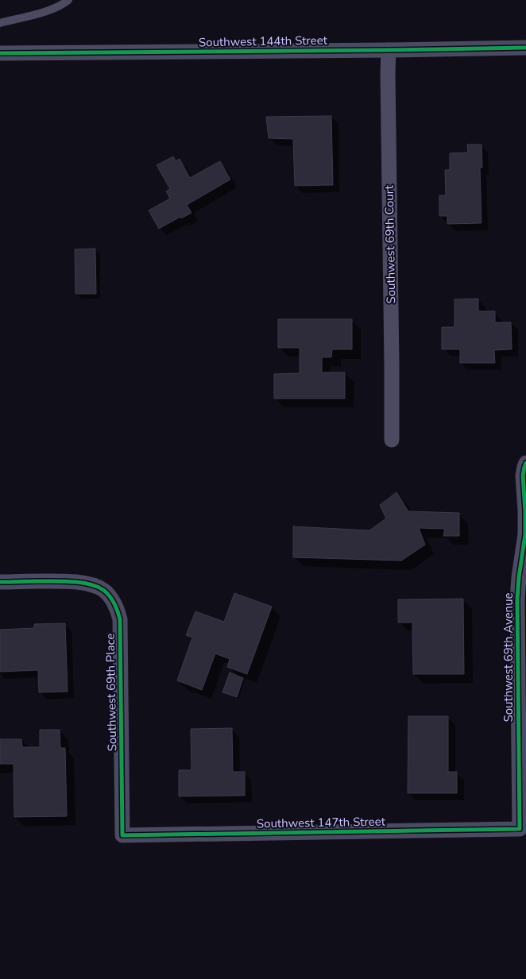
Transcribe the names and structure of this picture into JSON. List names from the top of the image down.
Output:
{
  "streets": {
    "street": [
      "Southwest 144th Street",
      "Southwest 69th Court",
      "Southwest 69th Avenue",
      "Southwest 69th Place",
      "Southwest 147th Street"
    ]
  },
  "crossings": [
    ["Southwest 144th Street", "Southwest 69th Court"],
    ["Southwest 69th Avenue", "Southwest 147th Street"],
    ["Southwest 69th Place", "Southwest 147th Street"]
  ]
}
